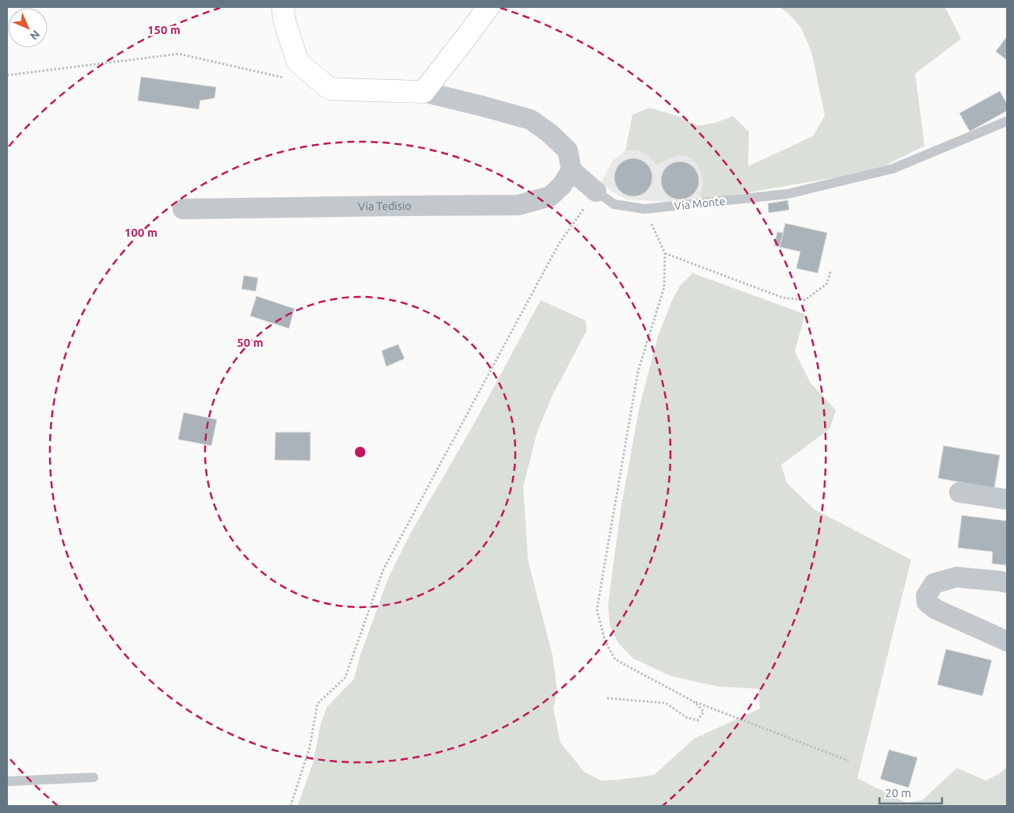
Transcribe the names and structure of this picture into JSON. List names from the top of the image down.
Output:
{
  "streets": {
    "street": ["Via Monte", "Via Tedisio"]
  },
  "crossings": [
    ["Via Monte", "Via Tedisio"]
  ],
  "scale_bar": "20 m",
  "north": "bottom right",
  "rings": ["150 m", "100 m", "50 m"]
}
